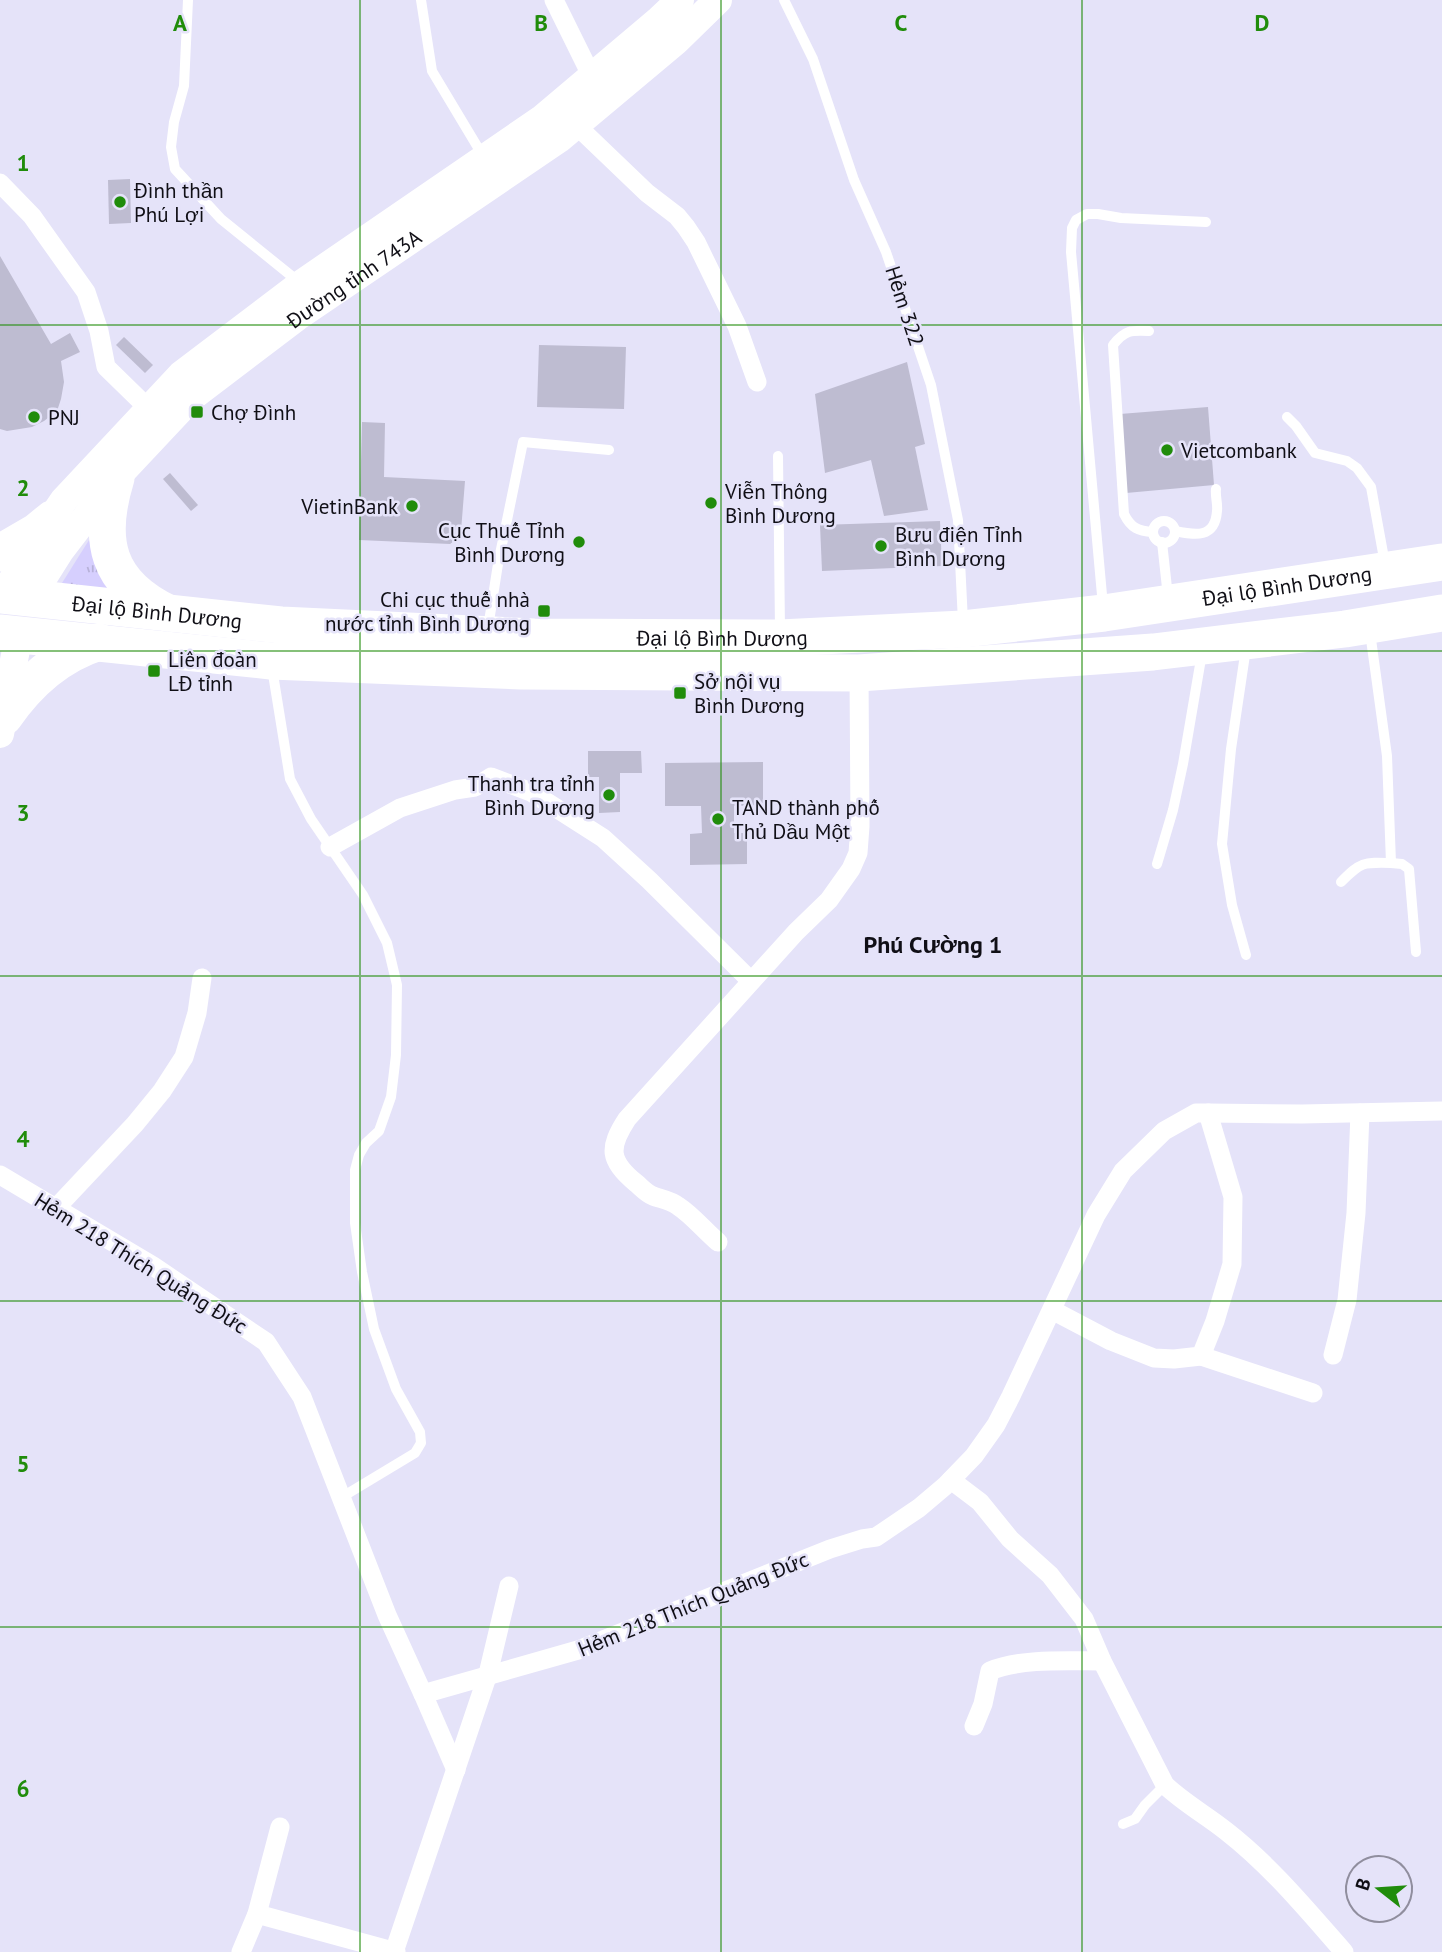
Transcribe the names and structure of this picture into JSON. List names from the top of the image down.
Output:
{
  "streets": {
    "highway": ["Đại lộ Bình Dương"],
    "main road": ["Đường tỉnh 743A"],
    "street": ["Hẻm 218 Thích Quảng Đức"],
    "lane": ["Hẻm 322"]
  },
  "crossings": [
    ["Đường tỉnh 743A", "Đại lộ Bình Dương"],
    ["Hẻm 322", "Đại lộ Bình Dương"]
  ],
  "districts": ["Phú Cường 1"],
  "places": {
    "other": [
      "Đình thần Phú Lợi",
      "PNJ",
      "Vietcombank",
      "Viễn Thông Bình Dương",
      "VietinBank",
      "Cục Thuế Tỉnh Bình Dương",
      "Bưu điện Tỉnh Bình Dương",
      "Thanh tra tỉnh Bình Dương",
      "TAND thành phố Thủ Dầu Một"
    ],
    "transit": [
      "Chợ Đình",
      "Chi cục thuế nhà nước tỉnh Bình Dương",
      "Liên đoàn LĐ tỉnh",
      "Sở nội vụ Bình Dương"
    ]
  },
  "north": "left",
  "grid": {
    "columns": [
      "A",
      "B",
      "C",
      "D"
    ],
    "rows": [
      "1",
      "2",
      "3",
      "4",
      "5",
      "6"
    ]
  }
}
